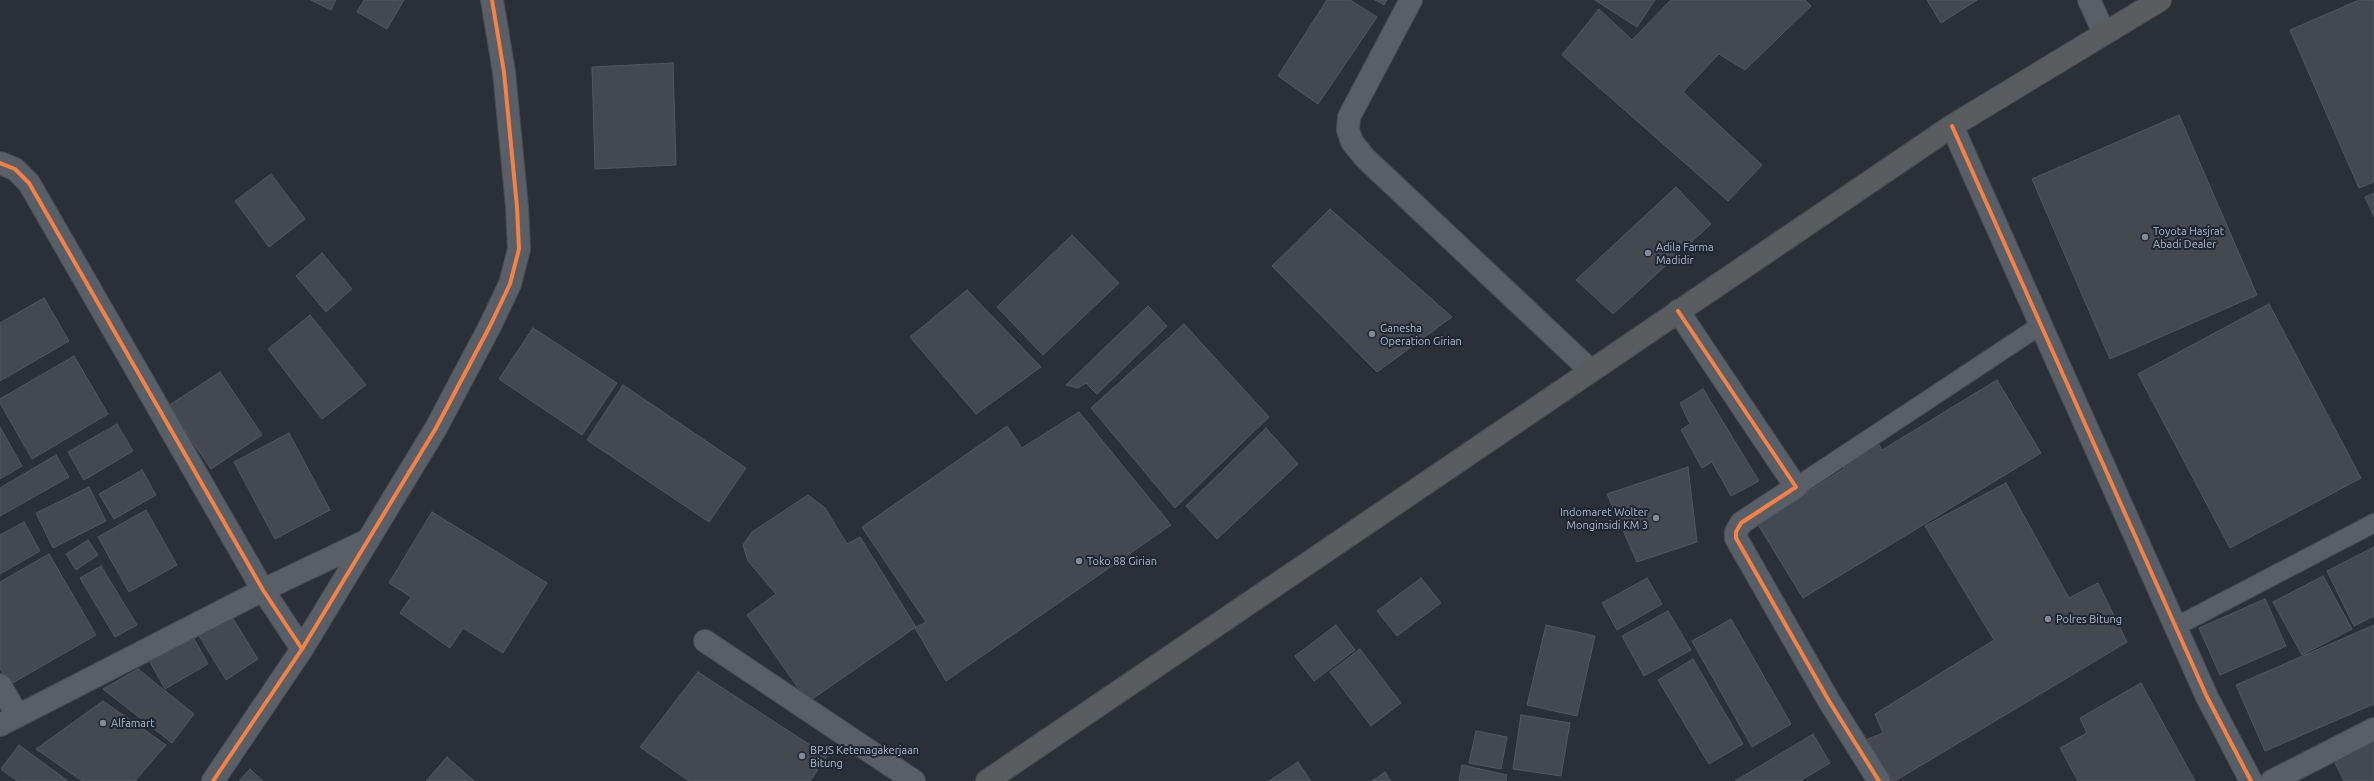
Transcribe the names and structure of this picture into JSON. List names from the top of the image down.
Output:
{
  "places": [
    "Toyota Hasjrat Abadi Dealer",
    "Adila Farma Madidir",
    "Ganesha Operation Girian",
    "Indomaret Wolter Monginsidi KM 3",
    "Toko 88 Girian",
    "Polres Bitung",
    "Alfamart",
    "BPJS Ketenagakerjaan Bitung"
  ]
}
